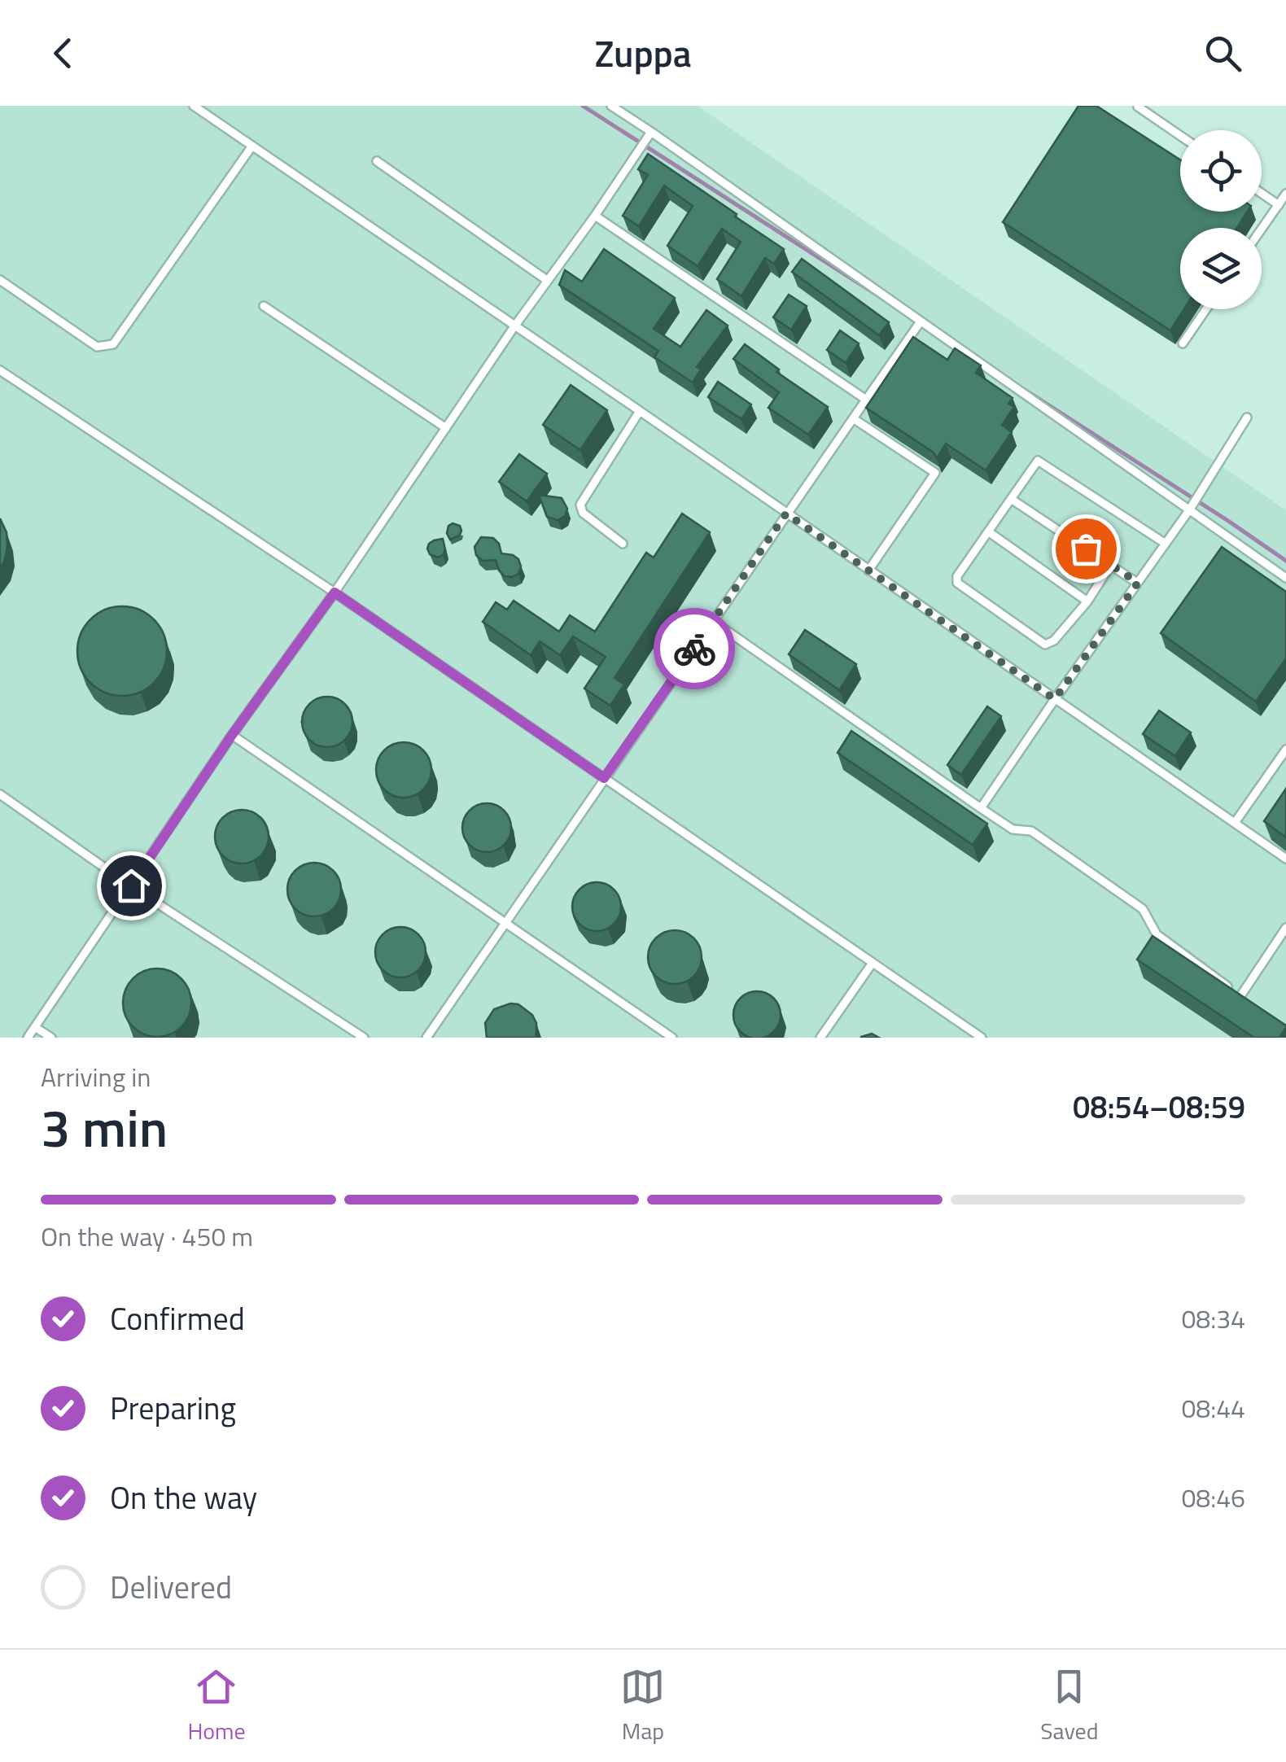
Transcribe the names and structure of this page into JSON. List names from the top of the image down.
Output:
{
  "page": {
    "header": "Zuppa",
    "heading": ["3 min", "Arriving in", "08:54–08:59"],
    "bar": "On the way · 450 m",
    "list": [
      ["Confirmed", "08:34"],
      ["Preparing", "08:44"],
      ["On the way", "08:46"],
      "Delivered"
    ],
    "tabs": ["Home", "Map", "Saved"]
  }
}
